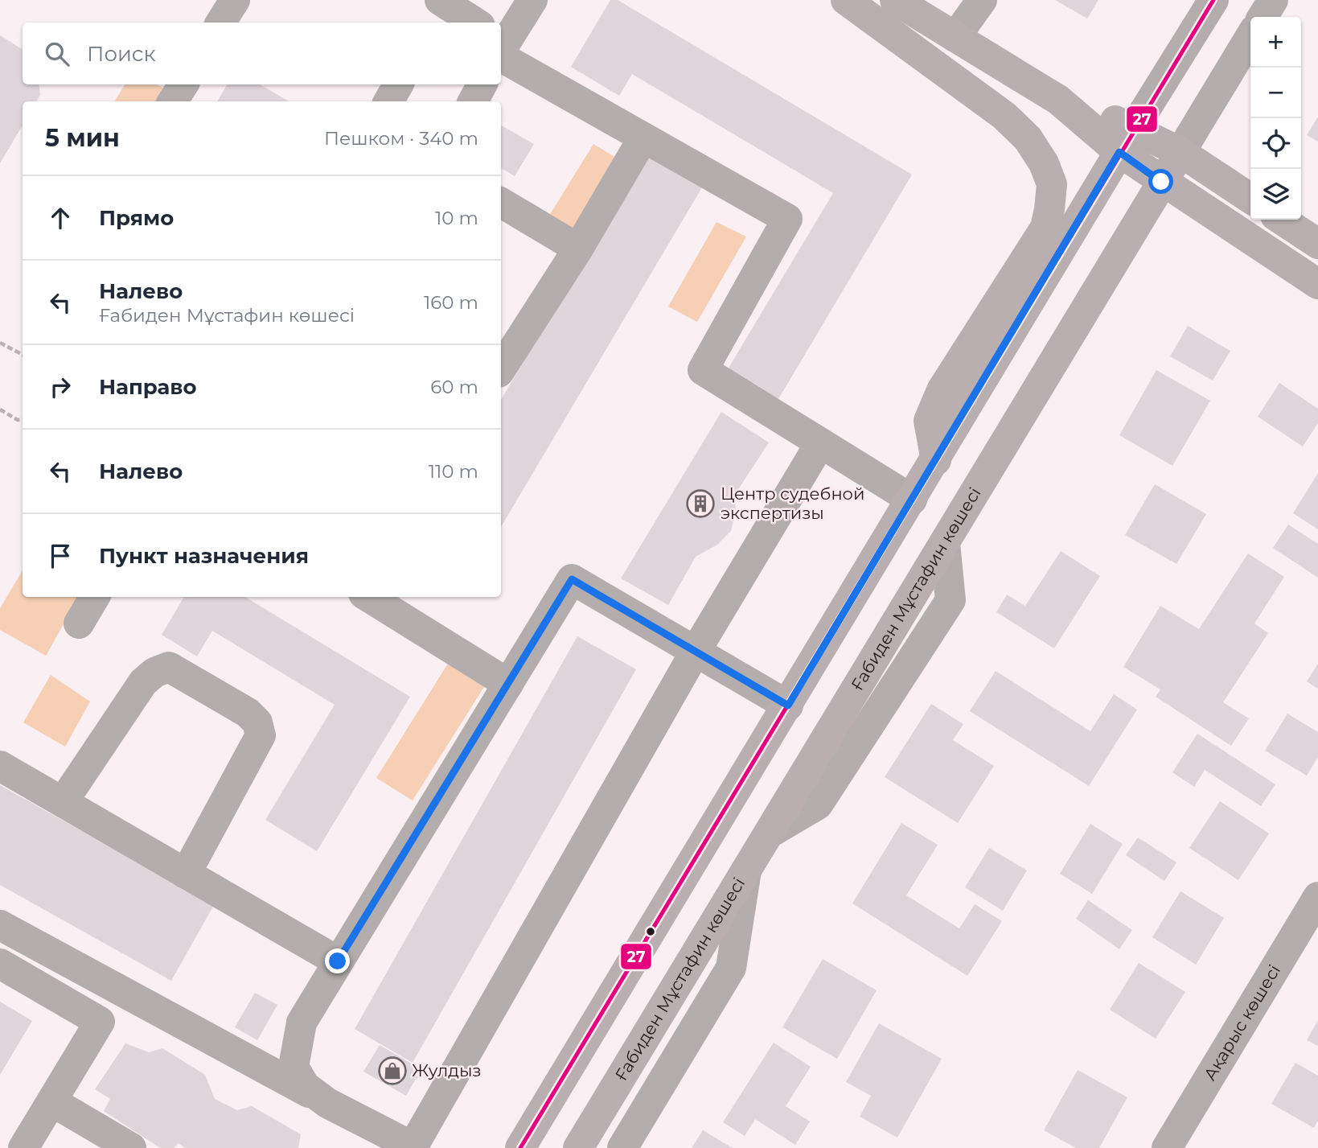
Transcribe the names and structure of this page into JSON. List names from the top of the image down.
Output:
{
  "streets": {
    "main road": ["Ғабиден Мұстафин көшесі"],
    "street": ["Ақарыс көшесі"]
  },
  "places": {
    "building": ["Центр судебной экспертизы"],
    "shop": ["Жулдыз"]
  },
  "lines": ["transit line 27"],
  "page": {
    "map_buttons": ["+", "−"],
    "search": "Поиск",
    "heading": ["5 мин", "Пешком · 340 m"],
    "list": [
      ["Прямо", "10 m"],
      ["Налево", "Ғабиден Мұстафин көшесі", "160 m"],
      ["Направо", "60 m"],
      ["Налево", "110 m"],
      "Пункт назначения"
    ]
  }
}
